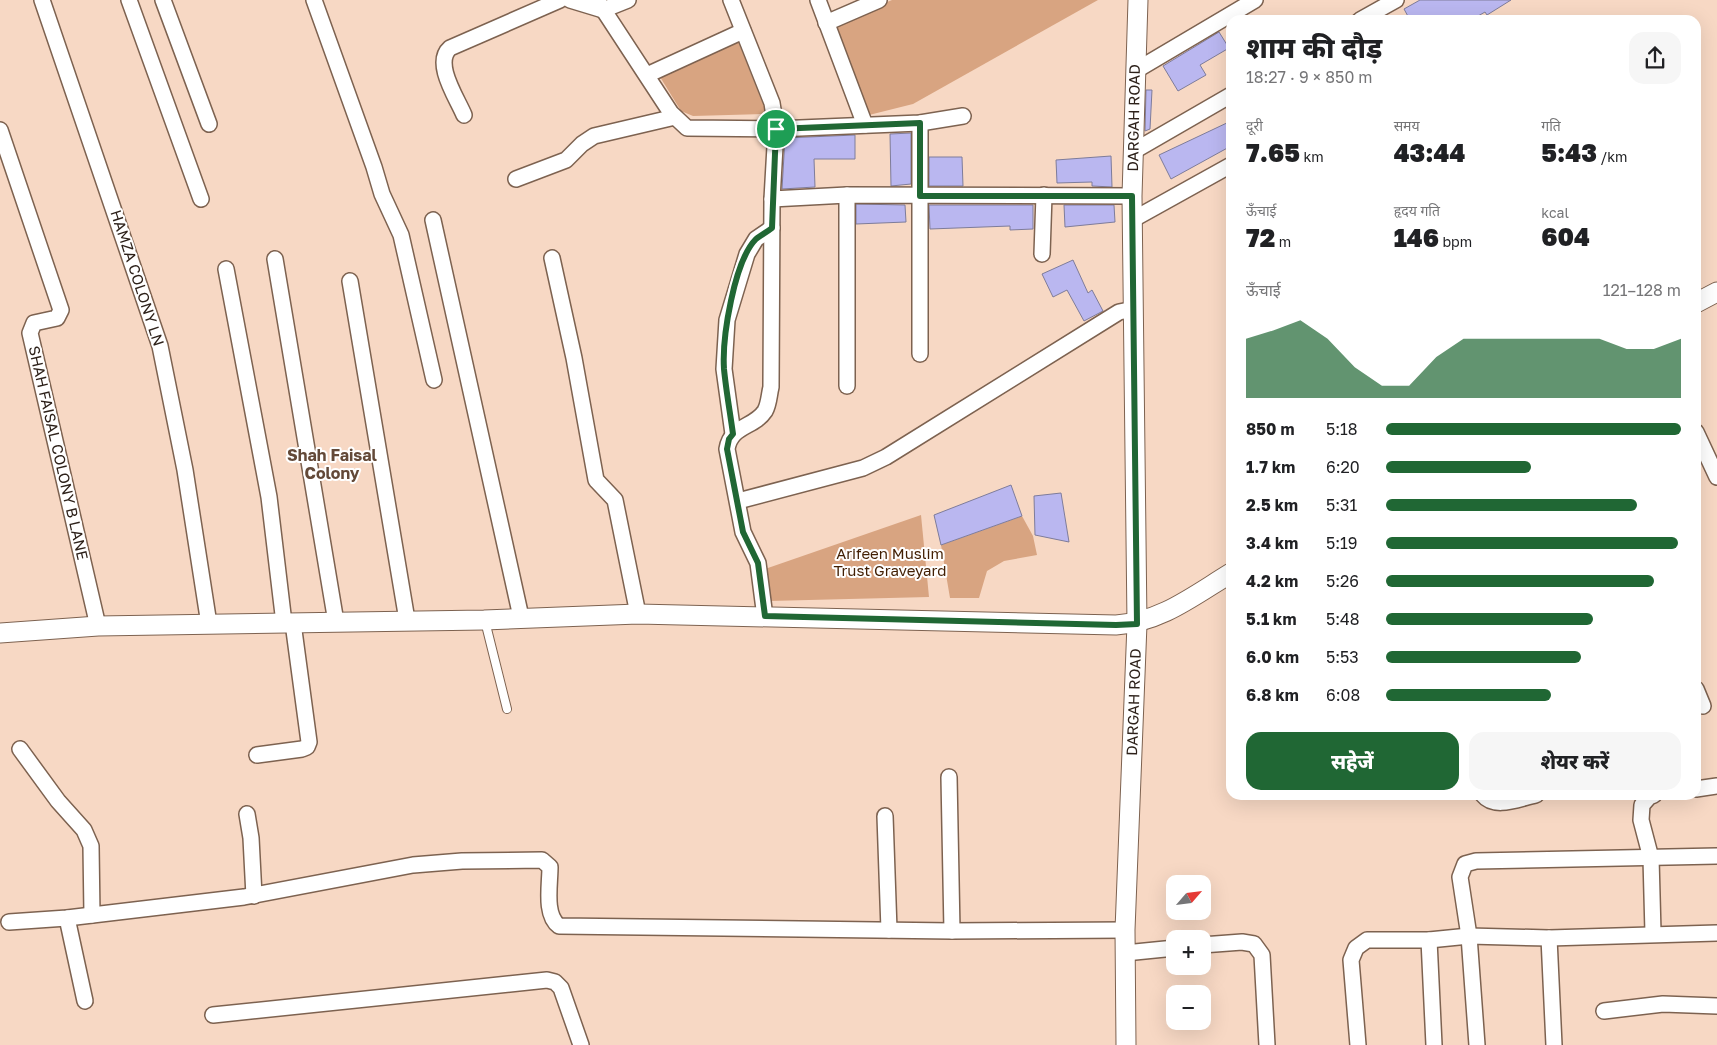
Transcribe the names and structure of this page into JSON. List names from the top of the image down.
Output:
{
  "streets": {
    "street": ["DARGAH ROAD", "HAMZA COLONY LN", "SHAH FAISAL COLONY B LANE"]
  },
  "districts": ["Shah Faisal Colony"],
  "parks": ["Arifeen Muslim Trust Graveyard"],
  "north": "top right",
  "page": {
    "heading": ["शाम की दौड़", "18:27 · 9 × 850 m"],
    "stats": [
      ["दूरी", "7.65 km"],
      ["समय", "43:44"],
      ["गति", "5:43 /km"],
      ["ऊँचाई", "72 m"],
      ["हृदय गति", "146 bpm"],
      ["kcal", "604"]
    ],
    "chart": ["ऊँचाई", "121–128 m"],
    "list": [
      {
        "name": "850 m",
        "note": "5:18"
      },
      {
        "name": "1.7 km",
        "note": "6:20"
      },
      {
        "name": "2.5 km",
        "note": "5:31"
      },
      {
        "name": "3.4 km",
        "note": "5:19"
      },
      {
        "name": "4.2 km",
        "note": "5:26"
      },
      {
        "name": "5.1 km",
        "note": "5:48"
      },
      {
        "name": "6.0 km",
        "note": "5:53"
      },
      {
        "name": "6.8 km",
        "note": "6:08"
      }
    ],
    "buttons": ["सहेजें", "शेयर करें"],
    "map_buttons": ["+", "−"]
  }
}
